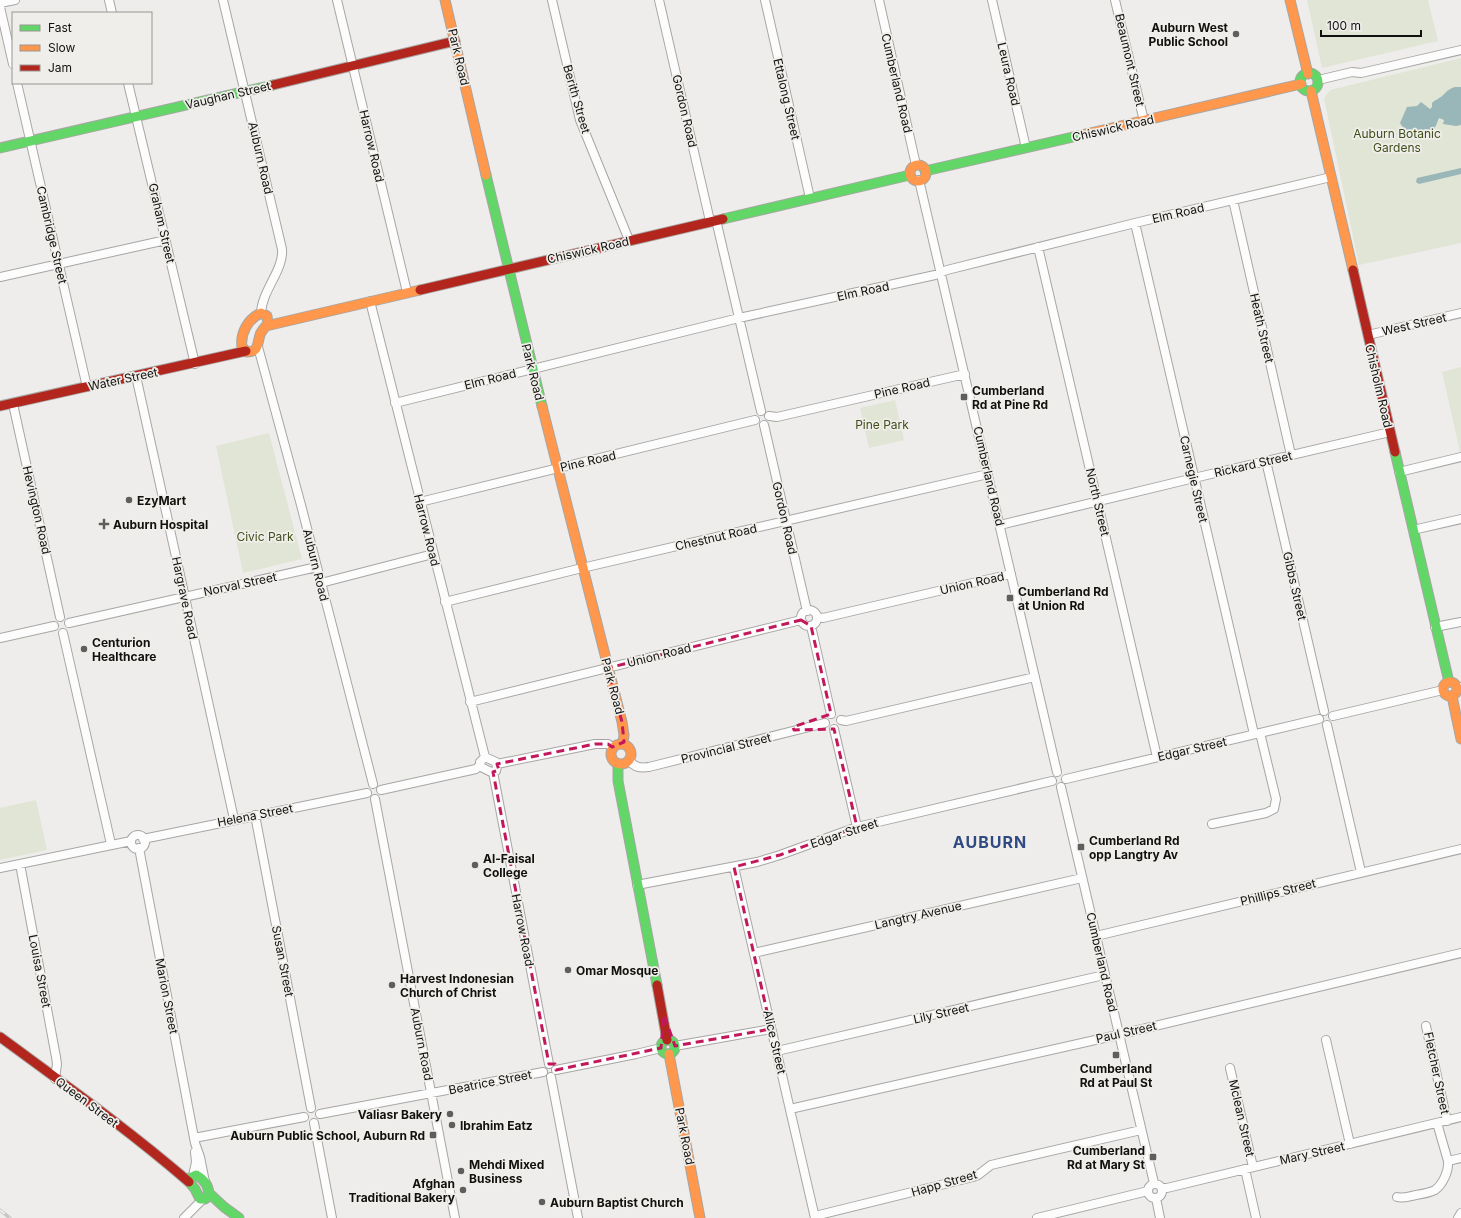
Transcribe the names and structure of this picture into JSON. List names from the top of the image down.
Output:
{
  "streets": {
    "street": [
      "Park Road",
      "Beaumont Street",
      "Leura Road",
      "Cumberland Road",
      "Vaughan Street",
      "Berith Street",
      "Ettalong Street",
      "Gordon Road",
      "Chiswick Road",
      "Harrow Road",
      "Auburn Road",
      "Elm Road",
      "Graham Street",
      "Cambridge Street",
      "West Street",
      "Heath Street",
      "Water Street",
      "Chisholm Road",
      "Pine Road",
      "Rickard Street",
      "Carnegie Street",
      "North Street",
      "Hevington Road",
      "Chestnut Road",
      "Union Road",
      "Norval Street",
      "Gibbs Street",
      "Hargrave Road",
      "Provincial Street",
      "Edgar Street",
      "Helena Street",
      "Phillips Street",
      "Langtry Avenue",
      "Susan Street",
      "Louisa Street",
      "Marion Street",
      "Lily Street",
      "Paul Street",
      "Alice Street",
      "Fletcher Street",
      "Beatrice Street",
      "Queen Street",
      "Mclean Street",
      "Mary Street",
      "Happ Street"
    ]
  },
  "crossings": [
    ["Park Road", "Vaughan Street"],
    ["Park Road", "Chiswick Road"],
    ["Park Road", "Elm Road"],
    ["Park Road", "Pine Road"],
    ["Park Road", "Chestnut Road"],
    ["Park Road", "Union Road"],
    ["Park Road", "Provincial Street"],
    ["Beaumont Street", "Chiswick Road"],
    ["Leura Road", "Chiswick Road"],
    ["Cumberland Road", "Chiswick Road"],
    ["Cumberland Road", "Elm Road"],
    ["Cumberland Road", "Pine Road"],
    ["Cumberland Road", "Rickard Street"],
    ["Cumberland Road", "Chestnut Road"],
    ["Cumberland Road", "Union Road"],
    ["Cumberland Road", "Edgar Street"],
    ["Cumberland Road", "Phillips Street"],
    ["Cumberland Road", "Langtry Avenue"],
    ["Cumberland Road", "Lily Street"],
    ["Cumberland Road", "Paul Street"],
    ["Cumberland Road", "Mary Street"],
    ["Cumberland Road", "Happ Street"],
    ["Vaughan Street", "Harrow Road"],
    ["Vaughan Street", "Auburn Road"],
    ["Vaughan Street", "Graham Street"],
    ["Vaughan Street", "Cambridge Street"],
    ["Berith Street", "Chiswick Road"],
    ["Ettalong Street", "Chiswick Road"],
    ["Gordon Road", "Chiswick Road"],
    ["Gordon Road", "Elm Road"],
    ["Gordon Road", "Pine Road"],
    ["Gordon Road", "Chestnut Road"],
    ["Gordon Road", "Union Road"],
    ["Chiswick Road", "Harrow Road"],
    ["Chiswick Road", "Chisholm Road"],
    ["Harrow Road", "Elm Road"],
    ["Harrow Road", "Pine Road"],
    ["Harrow Road", "Chestnut Road"],
    ["Harrow Road", "Union Road"],
    ["Harrow Road", "Beatrice Street"],
    ["Auburn Road", "Water Street"],
    ["Auburn Road", "Norval Street"],
    ["Auburn Road", "Helena Street"],
    ["Auburn Road", "Beatrice Street"],
    ["Elm Road", "Heath Street"],
    ["Elm Road", "Chisholm Road"],
    ["Elm Road", "Carnegie Street"],
    ["Elm Road", "North Street"],
    ["Graham Street", "Water Street"],
    ["Cambridge Street", "Water Street"],
    ["West Street", "Chisholm Road"],
    ["Heath Street", "Rickard Street"],
    ["Water Street", "Hevington Road"],
    ["Water Street", "Hargrave Road"],
    ["Chisholm Road", "Rickard Street"],
    ["Rickard Street", "Carnegie Street"],
    ["Rickard Street", "North Street"],
    ["Rickard Street", "Gibbs Street"],
    ["Carnegie Street", "Edgar Street"],
    ["North Street", "Edgar Street"],
    ["Hevington Road", "Norval Street"],
    ["Norval Street", "Hargrave Road"],
    ["Gibbs Street", "Edgar Street"],
    ["Hargrave Road", "Helena Street"],
    ["Edgar Street", "Alice Street"],
    ["Helena Street", "Susan Street"],
    ["Helena Street", "Marion Street"],
    ["Langtry Avenue", "Alice Street"],
    ["Susan Street", "Beatrice Street"],
    ["Louisa Street", "Queen Street"],
    ["Marion Street", "Queen Street"],
    ["Lily Street", "Alice Street"],
    ["Paul Street", "Alice Street"],
    ["Alice Street", "Happ Street"],
    ["Fletcher Street", "Mary Street"],
    ["Mclean Street", "Mary Street"]
  ],
  "districts": ["AUBURN"],
  "parks": ["Auburn Botanic Gardens", "Pine Park", "Civic Park"],
  "places": {
    "other": [
      "Auburn West Public School",
      "EzyMart",
      "Centurion Healthcare",
      "Al-Faisal College",
      "Omar Mosque",
      "Harvest Indonesian Church of Christ",
      "Valiasr Bakery",
      "Ibrahim Eatz",
      "Mehdi Mixed Business",
      "Afghan Traditional Bakery",
      "Auburn Baptist Church"
    ],
    "transit": [
      "Cumberland Rd at Pine Rd",
      "Cumberland Rd at Union Rd",
      "Cumberland Rd opp Langtry Av",
      "Cumberland Rd at Paul St",
      "Auburn Public School, Auburn Rd",
      "Cumberland Rd at Mary St"
    ],
    "health": ["Auburn Hospital"]
  },
  "legend": ["Fast", "Slow", "Jam"],
  "scale_bar": "100 m"
}
